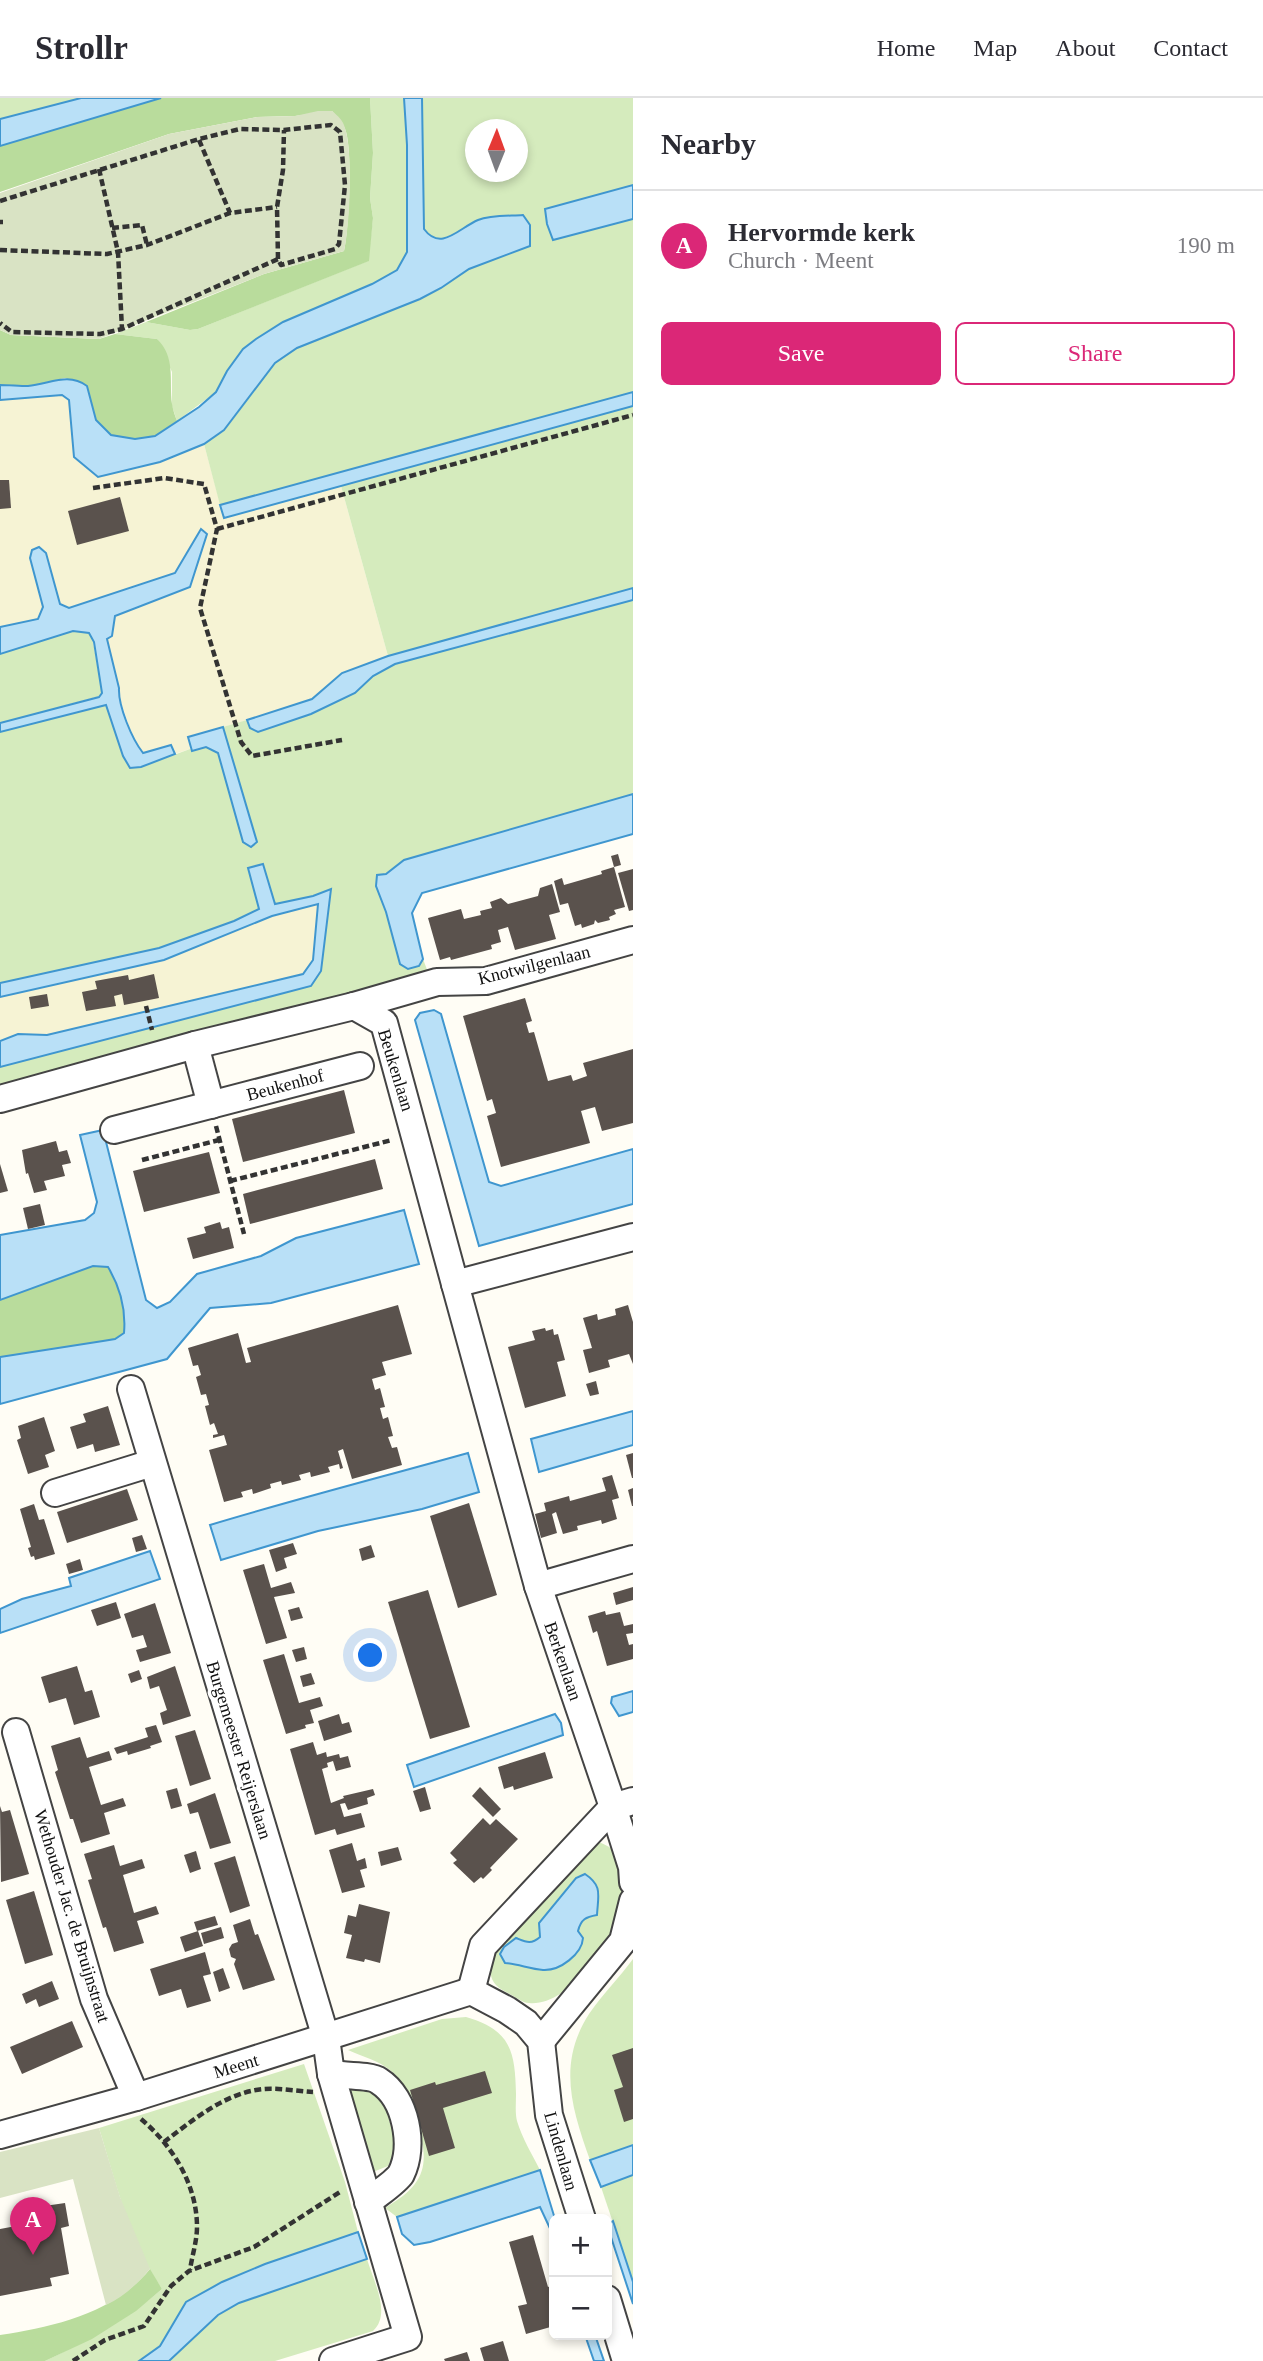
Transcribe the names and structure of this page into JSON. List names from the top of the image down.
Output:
{
  "streets": {
    "street": [
      "Knotwilgenlaan",
      "Beukenlaan",
      "Beukenhof",
      "Berkenlaan",
      "Burgemeester Reijerslaan",
      "Wethouder Jac. de Bruijnstraat",
      "Meent",
      "Lindenlaan"
    ]
  },
  "crossings": [
    ["Knotwilgenlaan", "Beukenlaan"],
    ["Beukenlaan", "Berkenlaan"],
    ["Burgemeester Reijerslaan", "Meent"],
    ["Wethouder Jac. de Bruijnstraat", "Meent"]
  ],
  "north": "top",
  "page": {
    "header": "Strollr",
    "nav": [
      "Home",
      "Map",
      "About",
      "Contact"
    ],
    "heading": "Nearby",
    "list": [
      {
        "mark": "A",
        "name": "Hervormde kerk",
        "note": "Church · Meent",
        "value": "190 m"
      }
    ],
    "buttons": ["Save", "Share"],
    "pins": "A",
    "map_buttons": ["+", "−"]
  }
}
